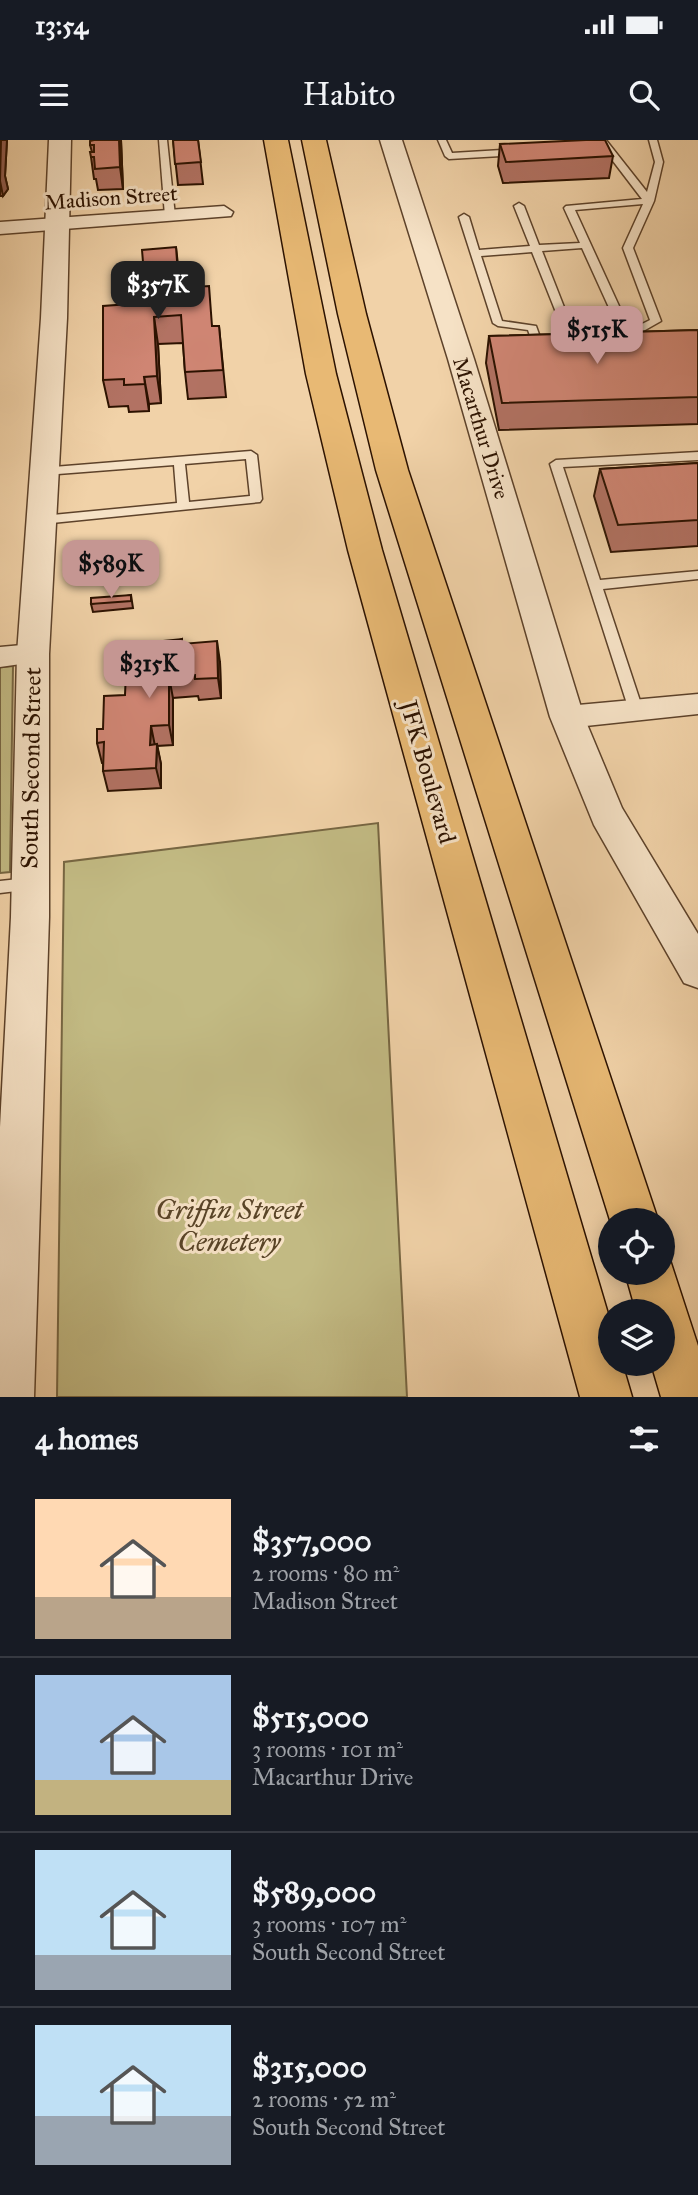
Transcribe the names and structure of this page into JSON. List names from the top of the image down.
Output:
{
  "streets": {
    "main road": ["JFK Boulevard"],
    "street": ["Madison Street", "Macarthur Drive", "South Second Street"]
  },
  "crossings": [
    ["Madison Street", "South Second Street"]
  ],
  "parks": ["Griffin Street Cemetery"],
  "page": {
    "status": "13:54",
    "header": "Habito",
    "price": [
      "$357K",
      "$515K",
      "$589K",
      "$315K"
    ],
    "heading": "4 homes",
    "list": [
      {
        "name": "$357,000",
        "note": "2 rooms · 80 m² · Madison Street"
      },
      {
        "name": "$515,000",
        "note": "3 rooms · 101 m² · Macarthur Drive"
      },
      {
        "name": "$589,000",
        "note": "3 rooms · 107 m² · South Second Street"
      },
      {
        "name": "$315,000",
        "note": "2 rooms · 52 m² · South Second Street"
      }
    ]
  }
}
